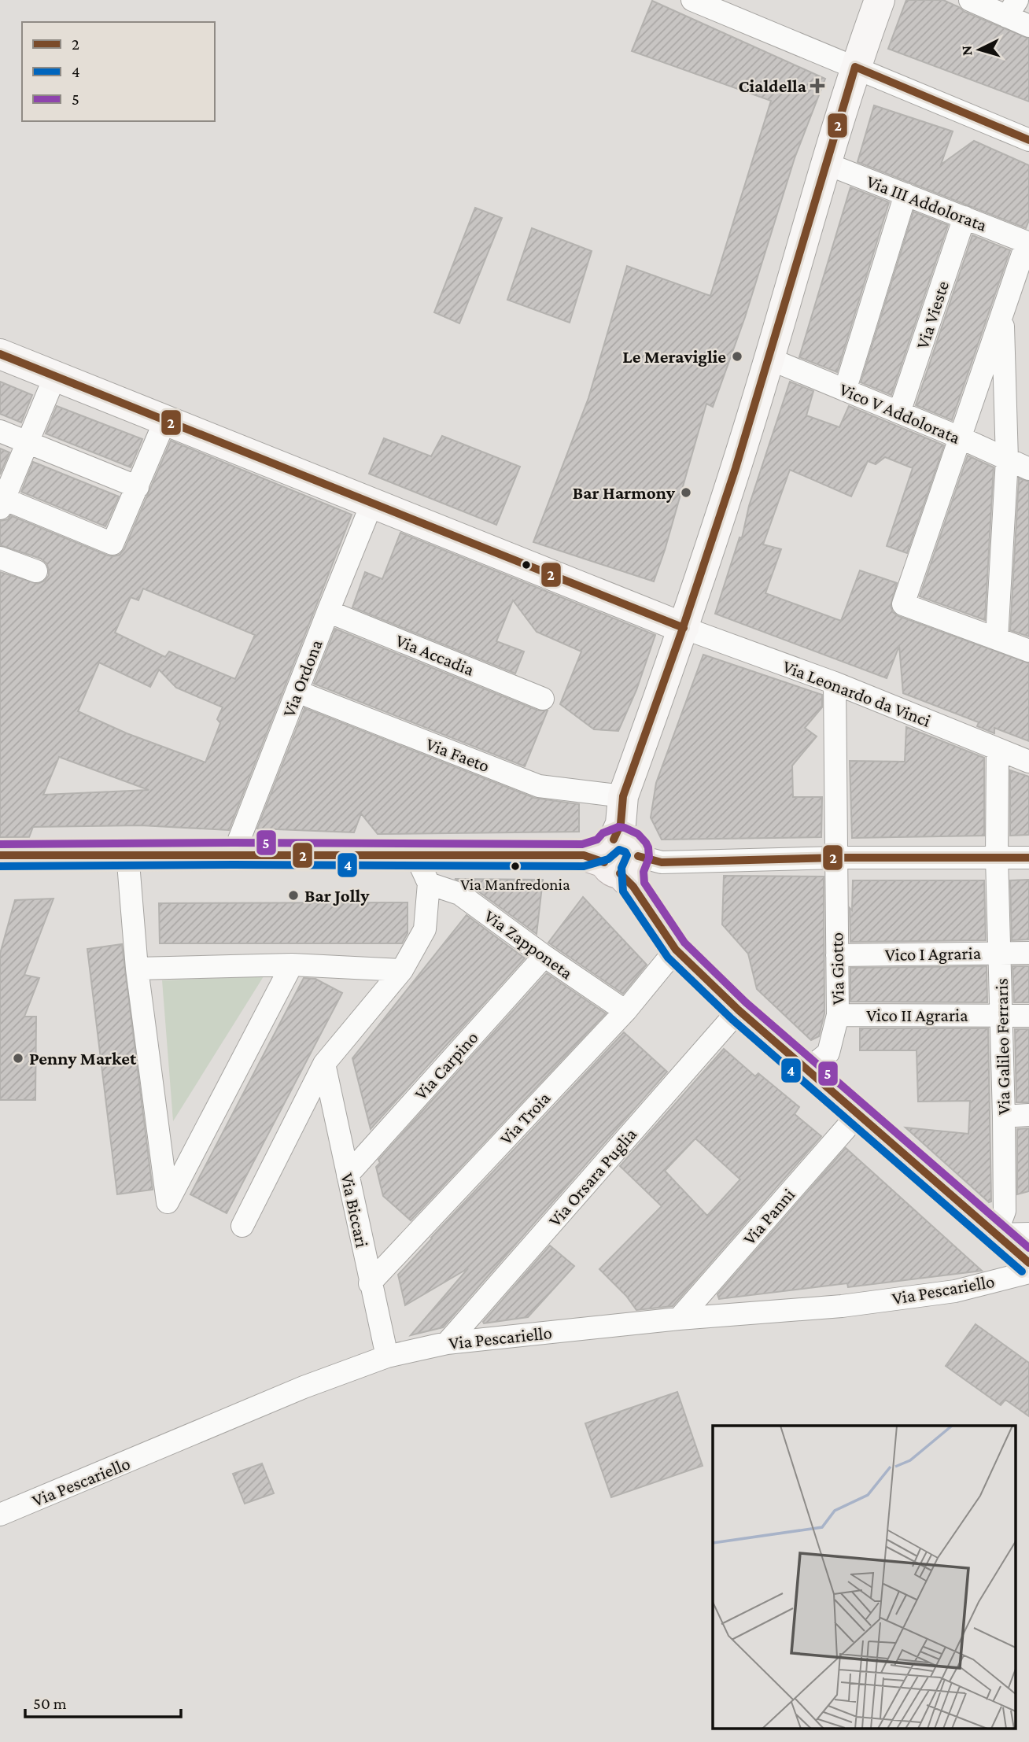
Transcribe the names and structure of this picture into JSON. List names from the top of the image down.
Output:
{
  "streets": {
    "street": [
      "Via III Addolorata",
      "Via Vieste",
      "Vico V Addolorata",
      "Via Accadia",
      "Via Ordona",
      "Via Leonardo da Vinci",
      "Via Faeto",
      "Via Zapponeta",
      "Vico I Agraria",
      "Via Giotto",
      "Vico II Agraria",
      "Via Galileo Ferraris",
      "Via Carpino",
      "Via Troia",
      "Via Orsara Puglia",
      "Via Biccari",
      "Via Panni",
      "Via Pescariello"
    ]
  },
  "crossings": [
    ["Via III Addolorata", "Via Vieste"],
    ["Via Vieste", "Vico V Addolorata"],
    ["Via Accadia", "Via Ordona"],
    ["Via Ordona", "Via Faeto"],
    ["Via Leonardo da Vinci", "Via Giotto"],
    ["Via Leonardo da Vinci", "Via Galileo Ferraris"],
    ["Via Faeto", "Via Giotto"],
    ["Via Faeto", "Via Galileo Ferraris"],
    ["Via Zapponeta", "Via Carpino"],
    ["Via Zapponeta", "Via Troia"],
    ["Vico I Agraria", "Via Giotto"],
    ["Vico I Agraria", "Via Galileo Ferraris"],
    ["Via Giotto", "Vico II Agraria"],
    ["Vico II Agraria", "Via Galileo Ferraris"],
    ["Via Carpino", "Via Biccari"],
    ["Via Troia", "Via Biccari"],
    ["Via Orsara Puglia", "Via Pescariello"],
    ["Via Biccari", "Via Pescariello"],
    ["Via Panni", "Via Pescariello"]
  ],
  "places": {
    "health": ["Cialdella"],
    "other": [
      "Le Meraviglie",
      "Bar Harmony",
      "Via Manfredonia",
      "Bar Jolly",
      "Penny Market"
    ]
  },
  "lines": ["transit line 2", "transit line 5", "transit line 4"],
  "legend": ["2", "4", "5"],
  "scale_bar": "50 m",
  "north": "left"
}
